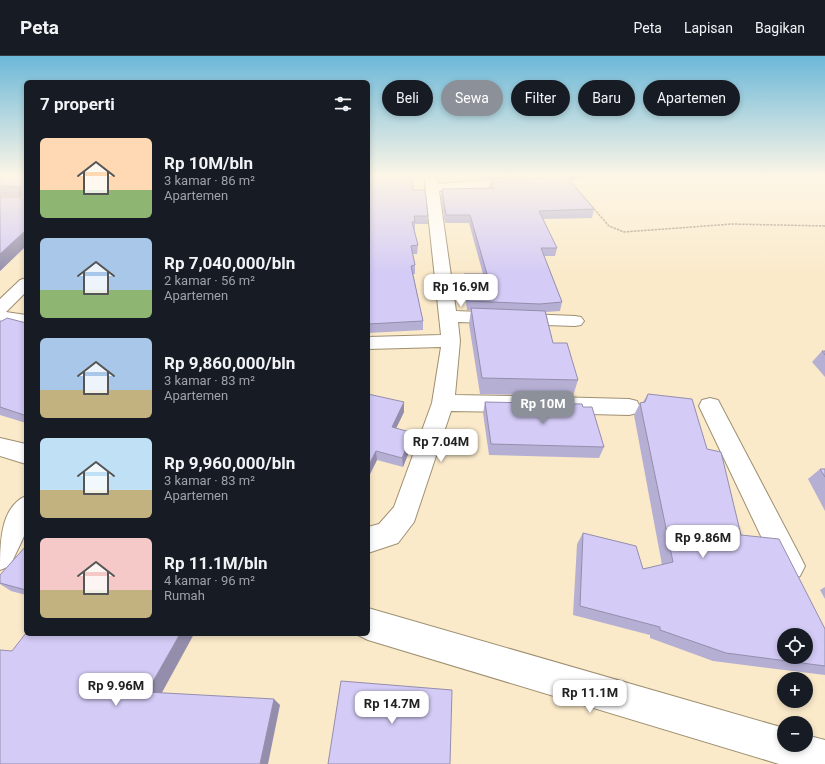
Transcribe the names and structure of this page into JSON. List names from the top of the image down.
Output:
{
  "page": {
    "header": "Peta",
    "nav": ["Peta", "Lapisan", "Bagikan"],
    "chip": [
      "Beli",
      "Sewa",
      "Filter",
      "Baru",
      "Apartemen"
    ],
    "heading": "7 properti",
    "list": [
      {
        "name": "Rp 10M/bln",
        "note": "3 kamar · 86 m² · Apartemen"
      },
      {
        "name": "Rp 7,040,000/bln",
        "note": "2 kamar · 56 m² · Apartemen"
      },
      {
        "name": "Rp 9,860,000/bln",
        "note": "3 kamar · 83 m² · Apartemen"
      },
      {
        "name": "Rp 9,960,000/bln",
        "note": "3 kamar · 83 m² · Apartemen"
      },
      {
        "name": "Rp 11.1M/bln",
        "note": "4 kamar · 96 m² · Rumah"
      }
    ],
    "price": [
      "Rp 16.9M",
      "Rp 10M",
      "Rp 7.04M",
      "Rp 9.86M",
      "Rp 9.96M",
      "Rp 11.1M",
      "Rp 14.7M"
    ],
    "map_buttons": ["+", "−"]
  }
}
